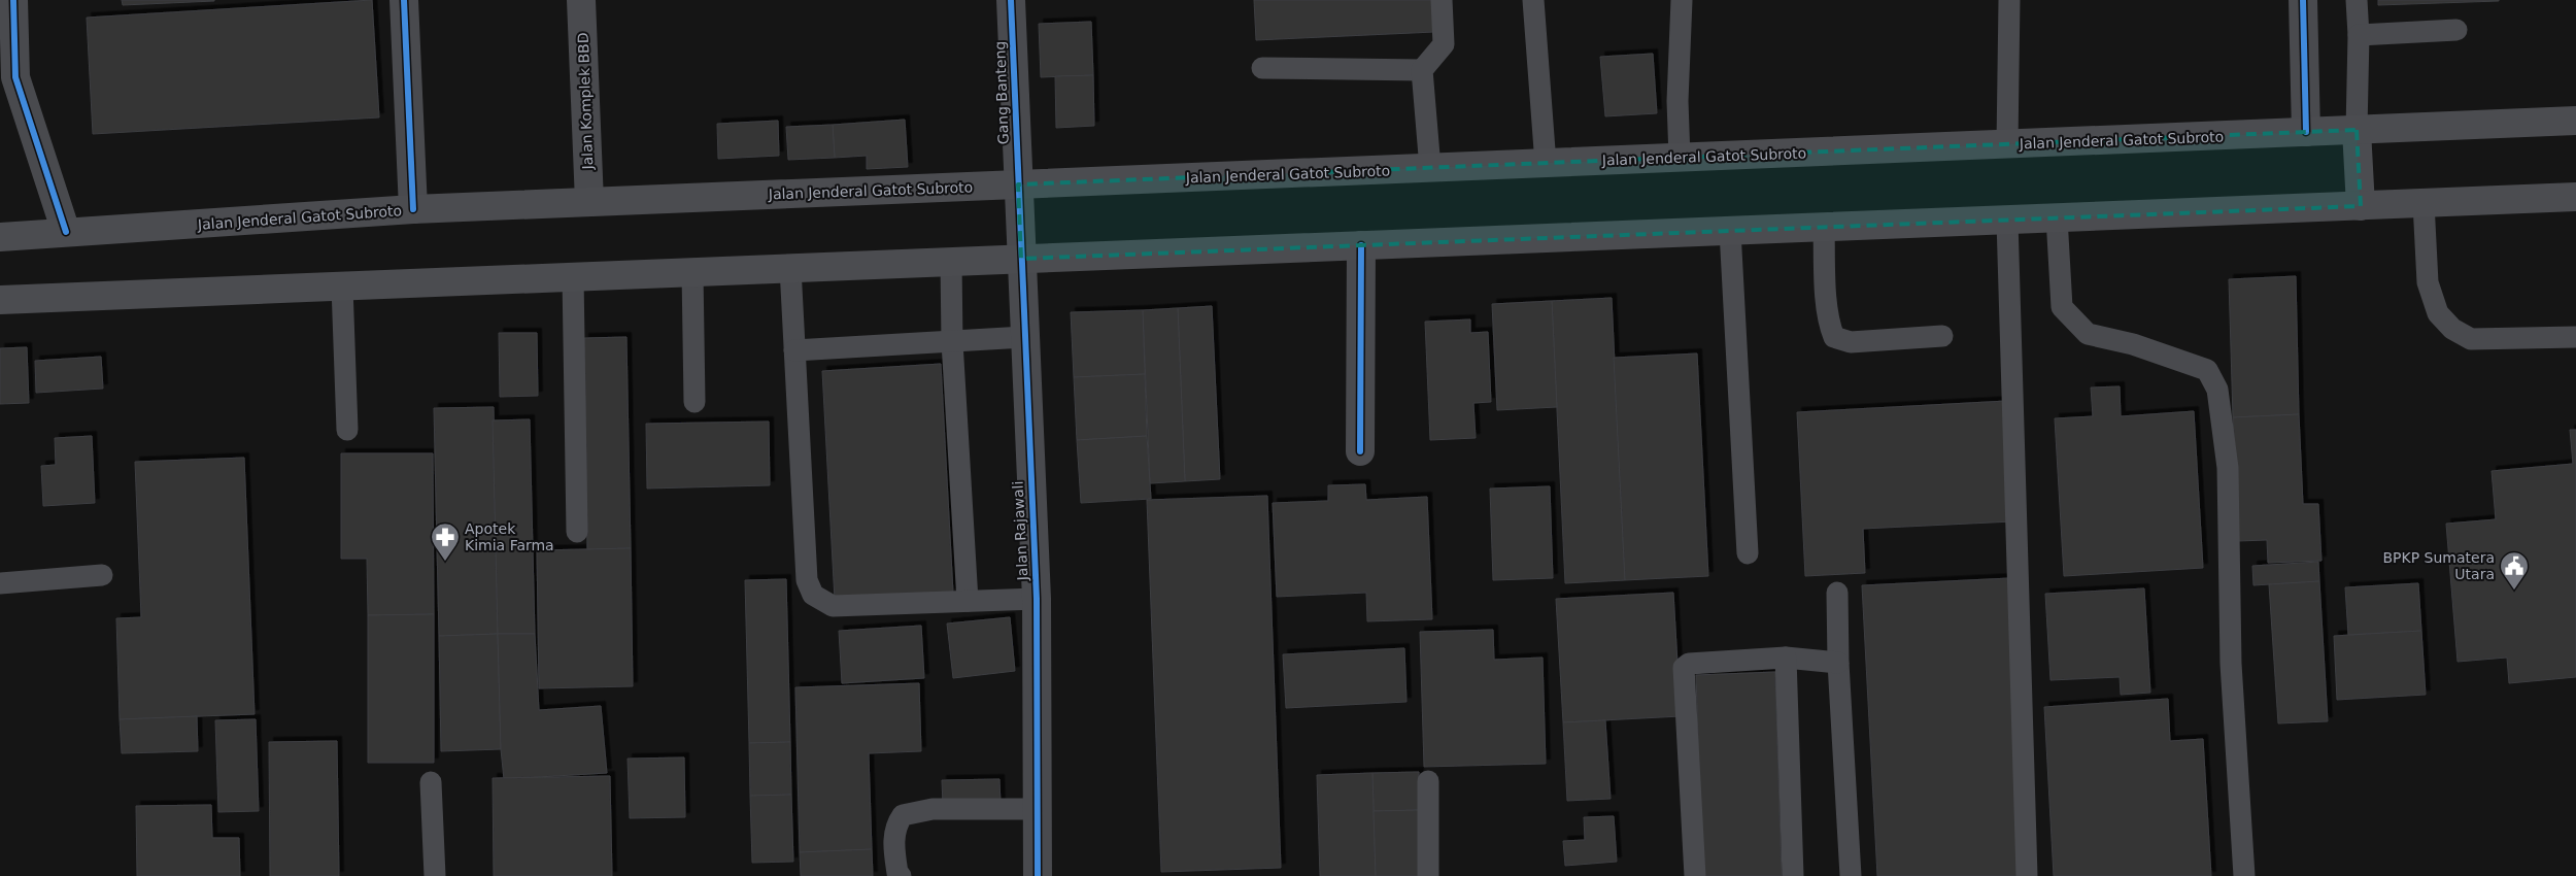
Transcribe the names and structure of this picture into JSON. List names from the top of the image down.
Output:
{
  "streets": {
    "main road": ["Jalan Jenderal Gatot Subroto"],
    "street": ["Gang Banteng", "Jalan Komplek BBD", "Jalan Rajawali"]
  },
  "crossings": [
    ["Gang Banteng", "Jalan Jenderal Gatot Subroto"],
    ["Gang Banteng", "Jalan Rajawali"],
    ["Jalan Komplek BBD", "Jalan Jenderal Gatot Subroto"],
    ["Jalan Jenderal Gatot Subroto", "Jalan Rajawali"]
  ],
  "places": {
    "pharmacy": ["Apotek Kimia Farma"],
    "public building": ["BPKP Sumatera Utara"]
  }
}
